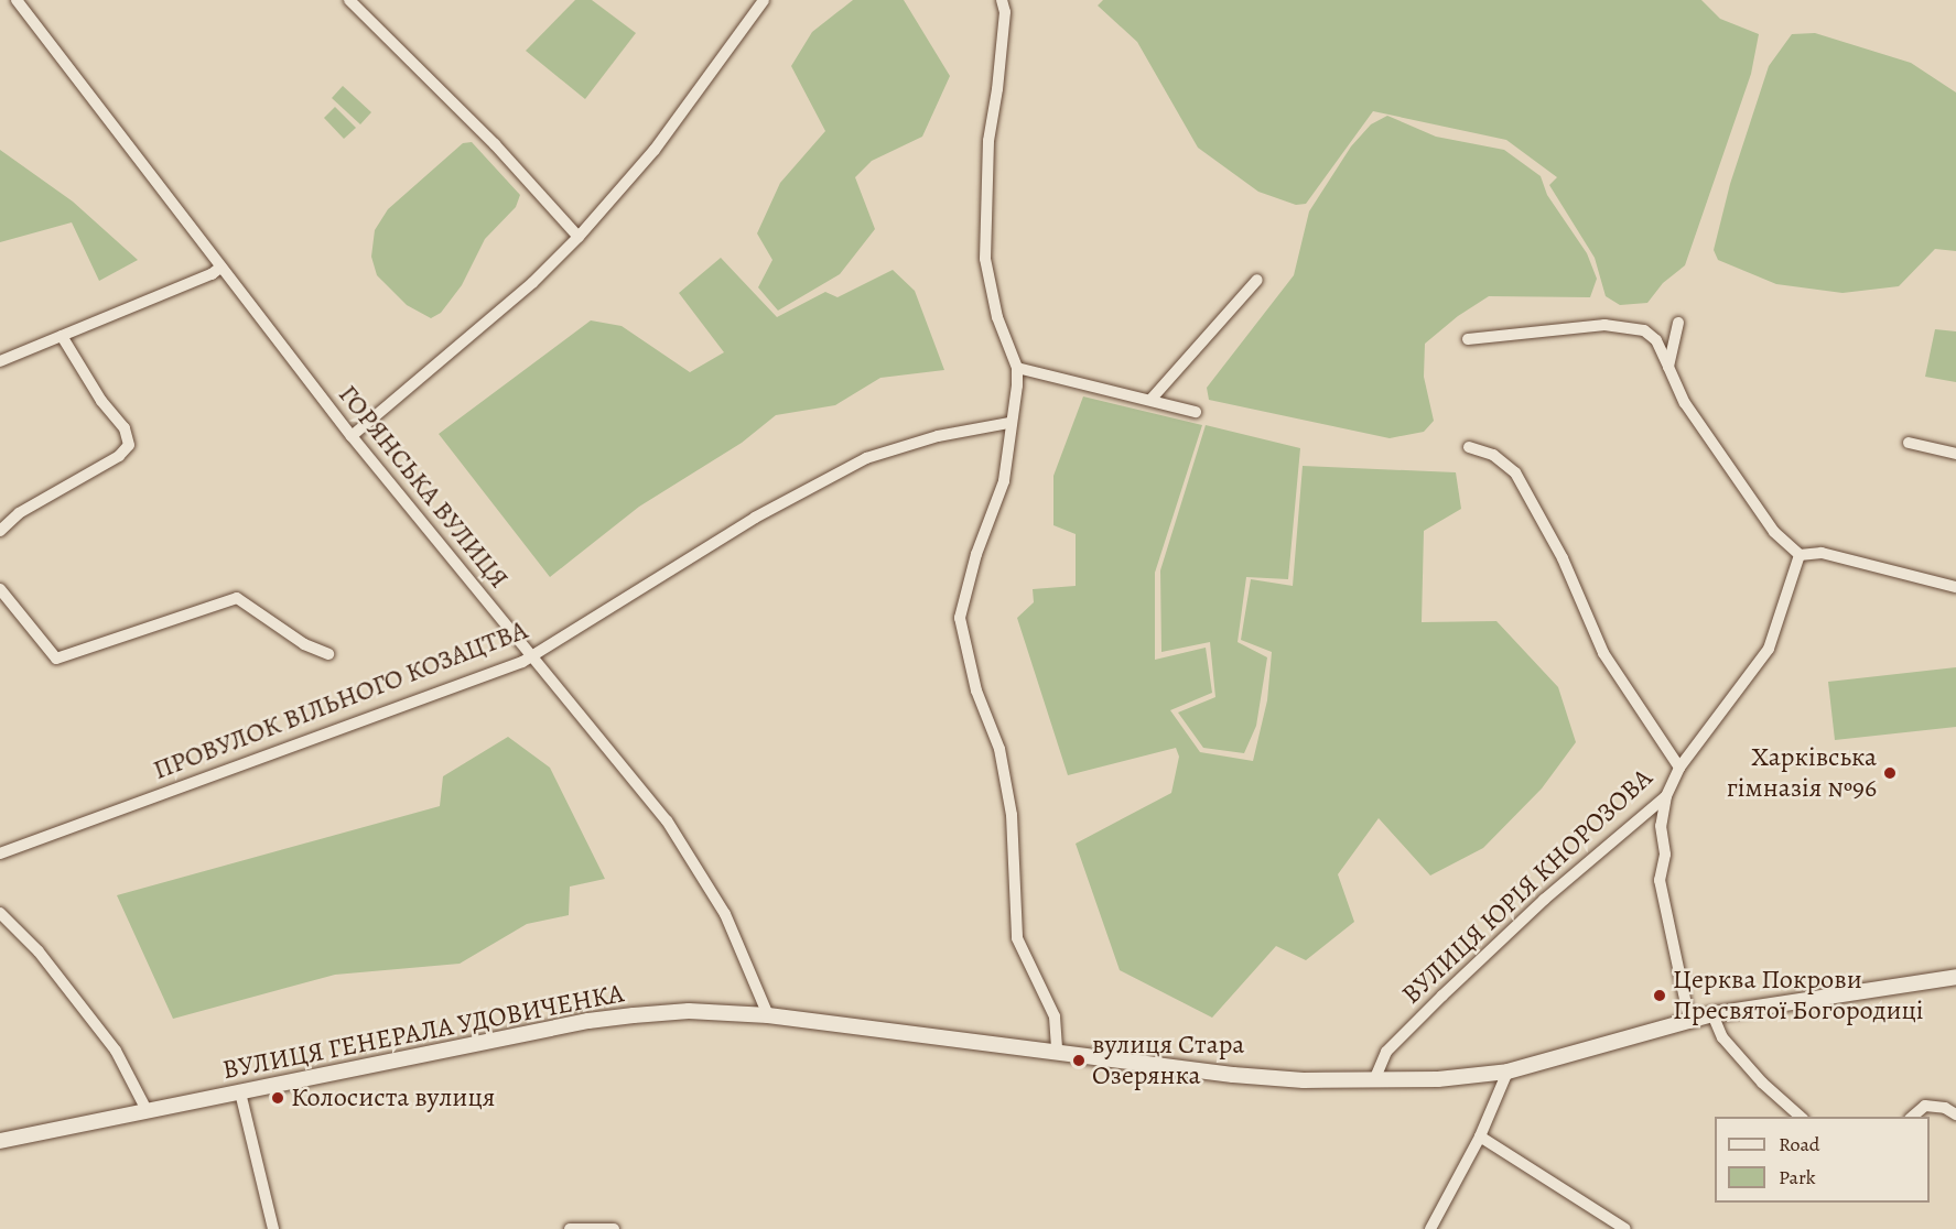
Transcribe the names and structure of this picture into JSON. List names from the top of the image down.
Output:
{
  "streets": {
    "main road": ["ВУЛИЦЯ ГЕНЕРАЛА УДОВИЧЕНКА"],
    "street": ["ГОРЯНСЬКА ВУЛИЦЯ", "ПРОВУЛОК ВІЛЬНОГО КОЗАЦТВА", "ВУЛИЦЯ ЮРІЯ КНОРОЗОВА"]
  },
  "crossings": [
    ["ГОРЯНСЬКА ВУЛИЦЯ", "ПРОВУЛОК ВІЛЬНОГО КОЗАЦТВА"],
    ["ГОРЯНСЬКА ВУЛИЦЯ", "ВУЛИЦЯ ГЕНЕРАЛА УДОВИЧЕНКА"],
    ["ВУЛИЦЯ ЮРІЯ КНОРОЗОВА", "ВУЛИЦЯ ГЕНЕРАЛА УДОВИЧЕНКА"]
  ],
  "places": [
    "Харківська гімназія №96",
    "Церква Покрови Пресвятої Богородиці",
    "вулиця Стара Озерянка",
    "Колосиста вулиця"
  ],
  "legend": ["Road", "Park"]
}
